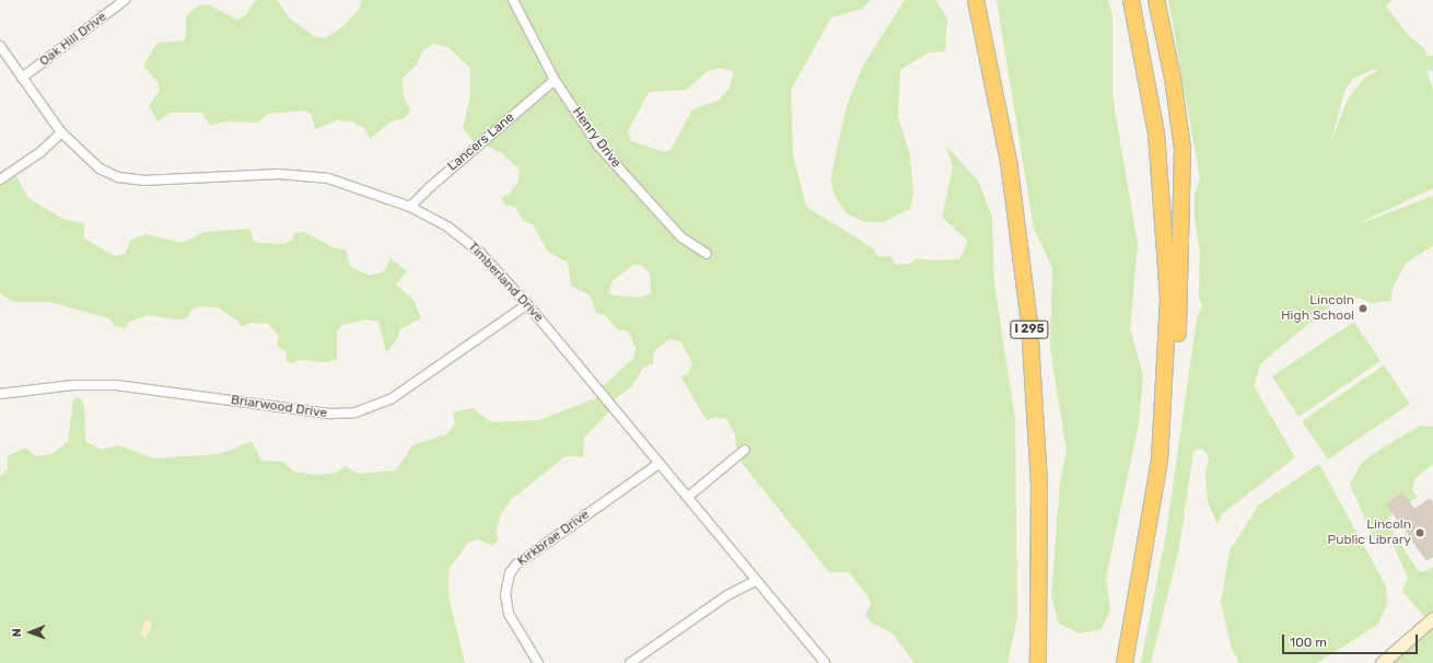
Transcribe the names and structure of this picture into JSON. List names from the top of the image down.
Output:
{
  "streets": {
    "highway": ["I 295"],
    "street": [
      "Oak Hill Drive",
      "Henry Drive",
      "Lancers Lane",
      "Timberland Drive",
      "Briarwood Drive",
      "Kirkbrae Drive"
    ]
  },
  "crossings": [
    ["Oak Hill Drive", "Timberland Drive"],
    ["Henry Drive", "Lancers Lane"],
    ["Lancers Lane", "Timberland Drive"],
    ["Timberland Drive", "Briarwood Drive"],
    ["Timberland Drive", "Kirkbrae Drive"]
  ],
  "places": ["Lincoln High School", "Lincoln Public Library"],
  "scale_bar": "100 m",
  "north": "left"
}
